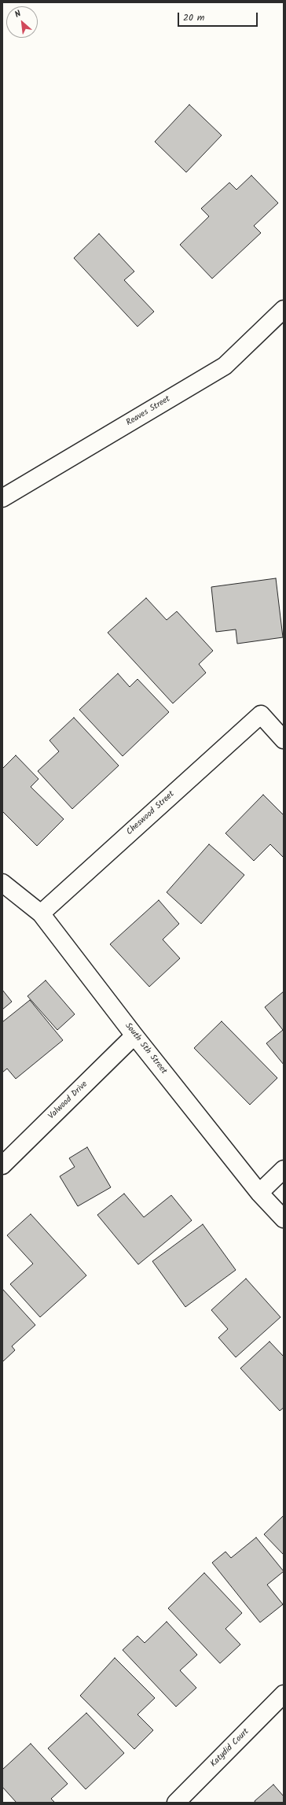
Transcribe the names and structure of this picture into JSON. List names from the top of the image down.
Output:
{
  "streets": {
    "street": [
      "Reaves Street",
      "Cheswood Street",
      "South 5th Street",
      "Valwood Drive",
      "Katydid Court"
    ]
  },
  "crossings": [
    ["Cheswood Street", "South 5th Street"],
    ["South 5th Street", "Valwood Drive"]
  ],
  "scale_bar": "20 m",
  "north": "top left"
}
